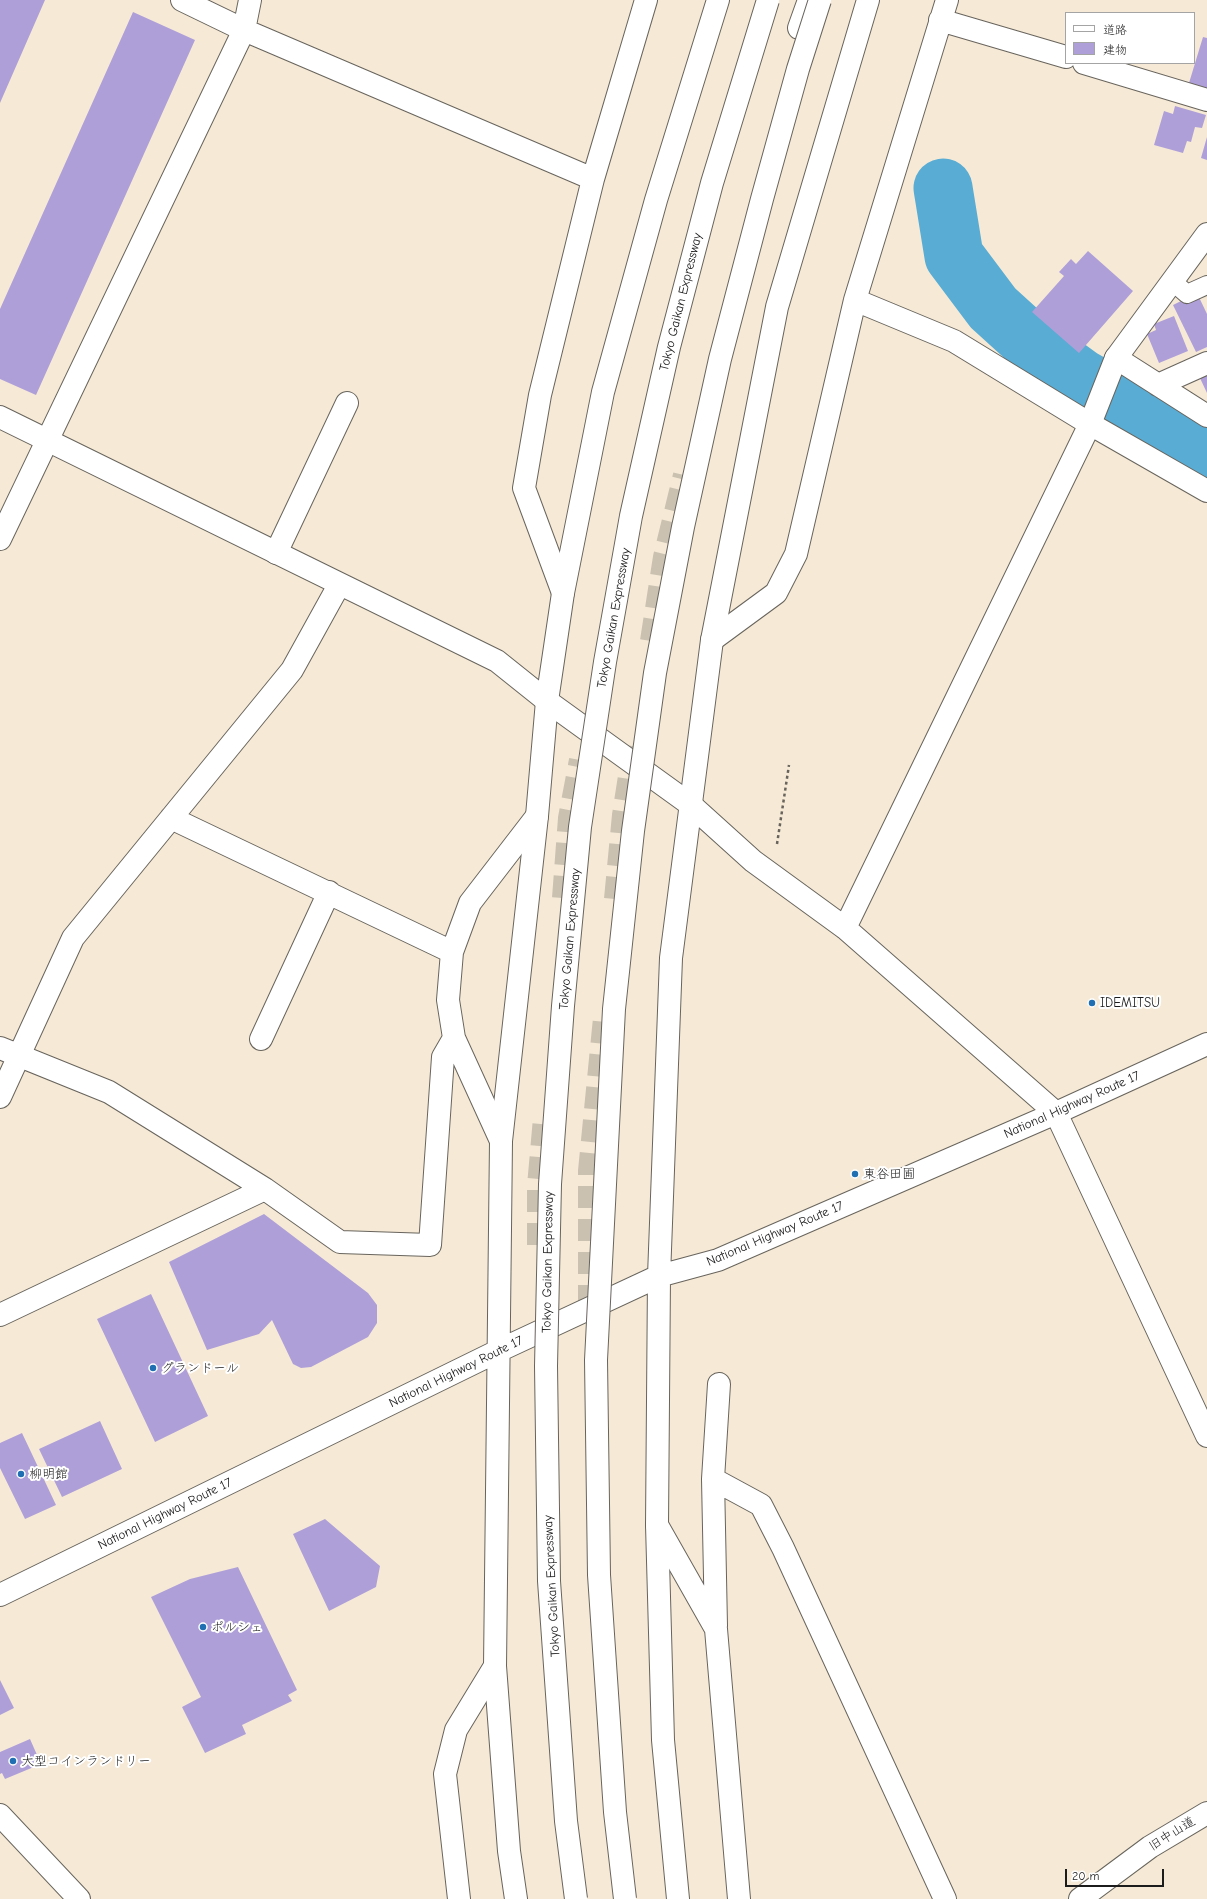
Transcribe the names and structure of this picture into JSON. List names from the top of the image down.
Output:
{
  "streets": {
    "main road": ["Tokyo Gaikan Expressway", "National Highway Route 17", "旧中山道"]
  },
  "places": [
    "IDEMITSU",
    "東谷田圃",
    "グランドール",
    "柳明館",
    "ポルシェ",
    "大型コインランドリー"
  ],
  "legend": ["道路", "建物"],
  "scale_bar": "20 m"
}
